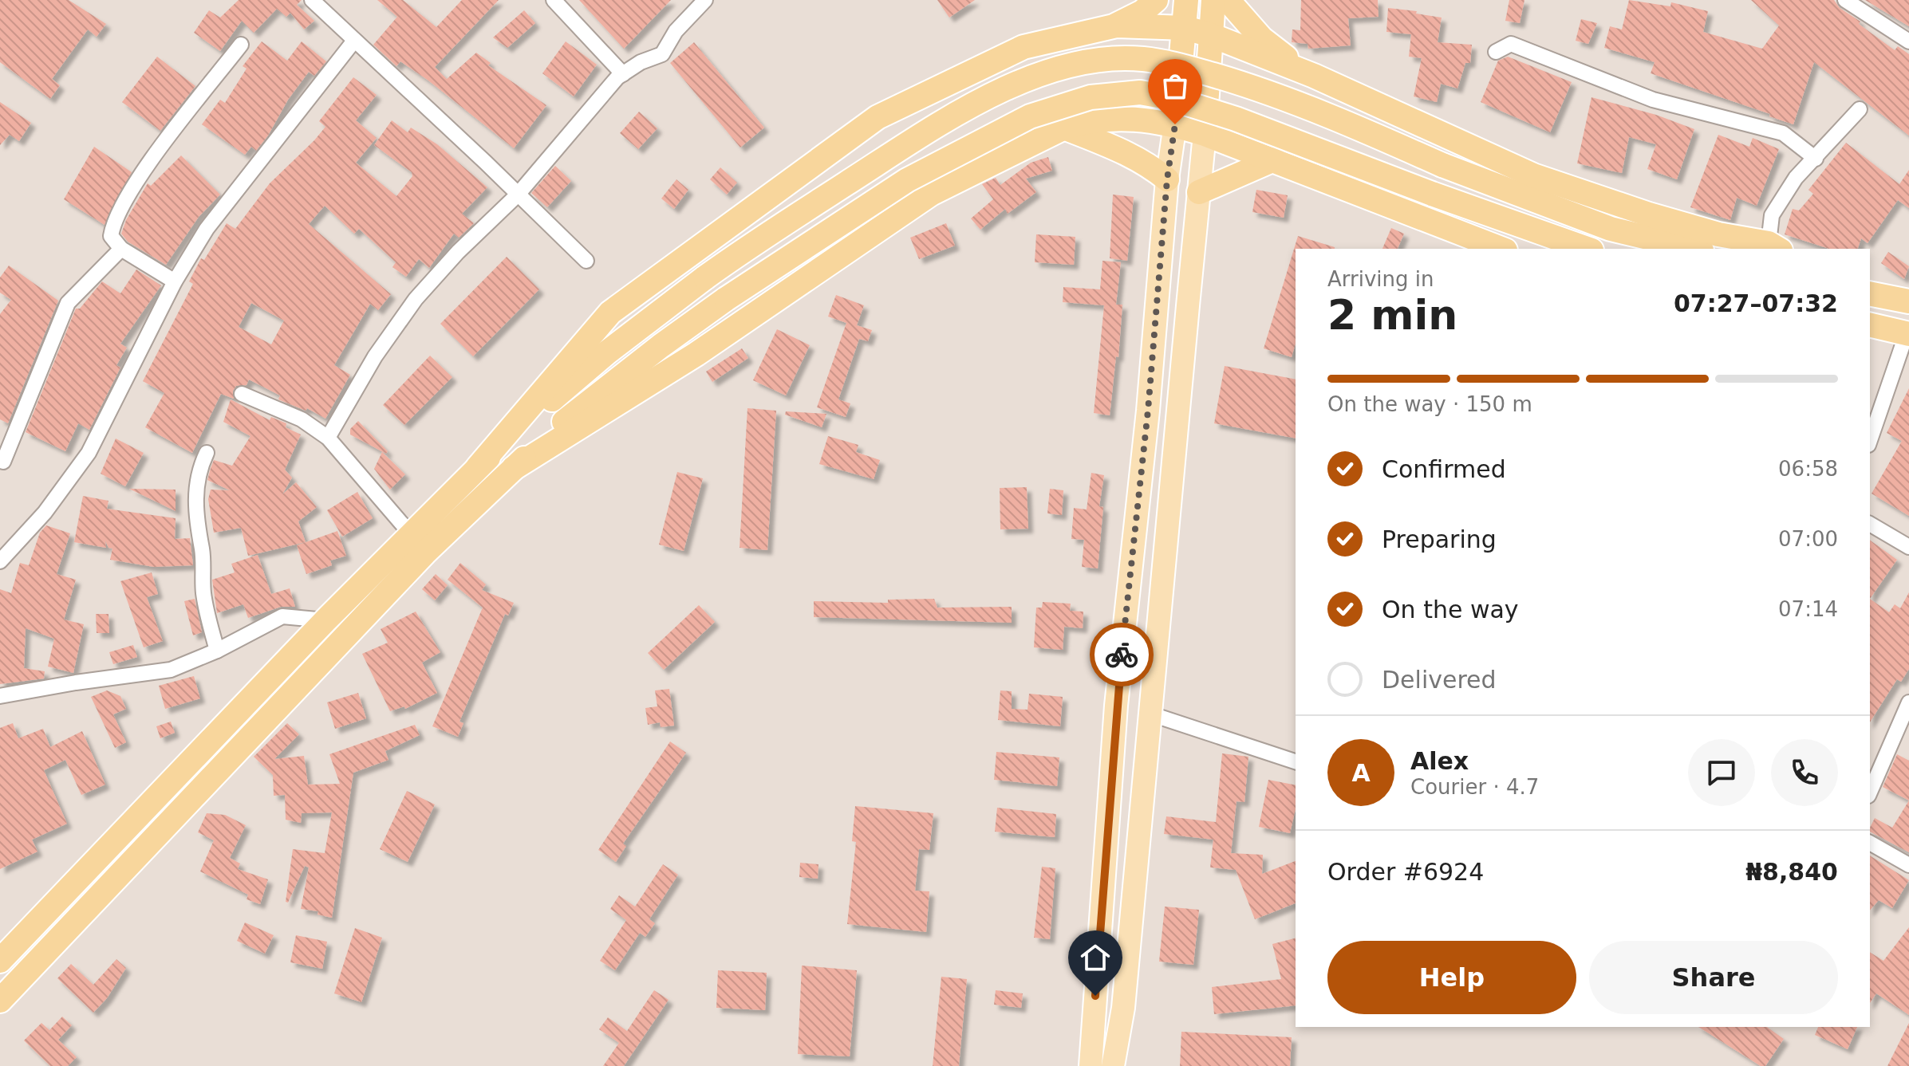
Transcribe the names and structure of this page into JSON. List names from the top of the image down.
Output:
{
  "page": {
    "heading": ["2 min", "Arriving in", "07:27–07:32"],
    "panel": [
      "Alex",
      "Courier · 4.7",
      "Order #6924",
      "₦8,840"
    ],
    "bar": "On the way · 150 m",
    "list": [
      ["Confirmed", "06:58"],
      ["Preparing", "07:00"],
      ["On the way", "07:14"],
      "Delivered"
    ],
    "round": "A",
    "buttons": ["Help", "Share"]
  }
}
